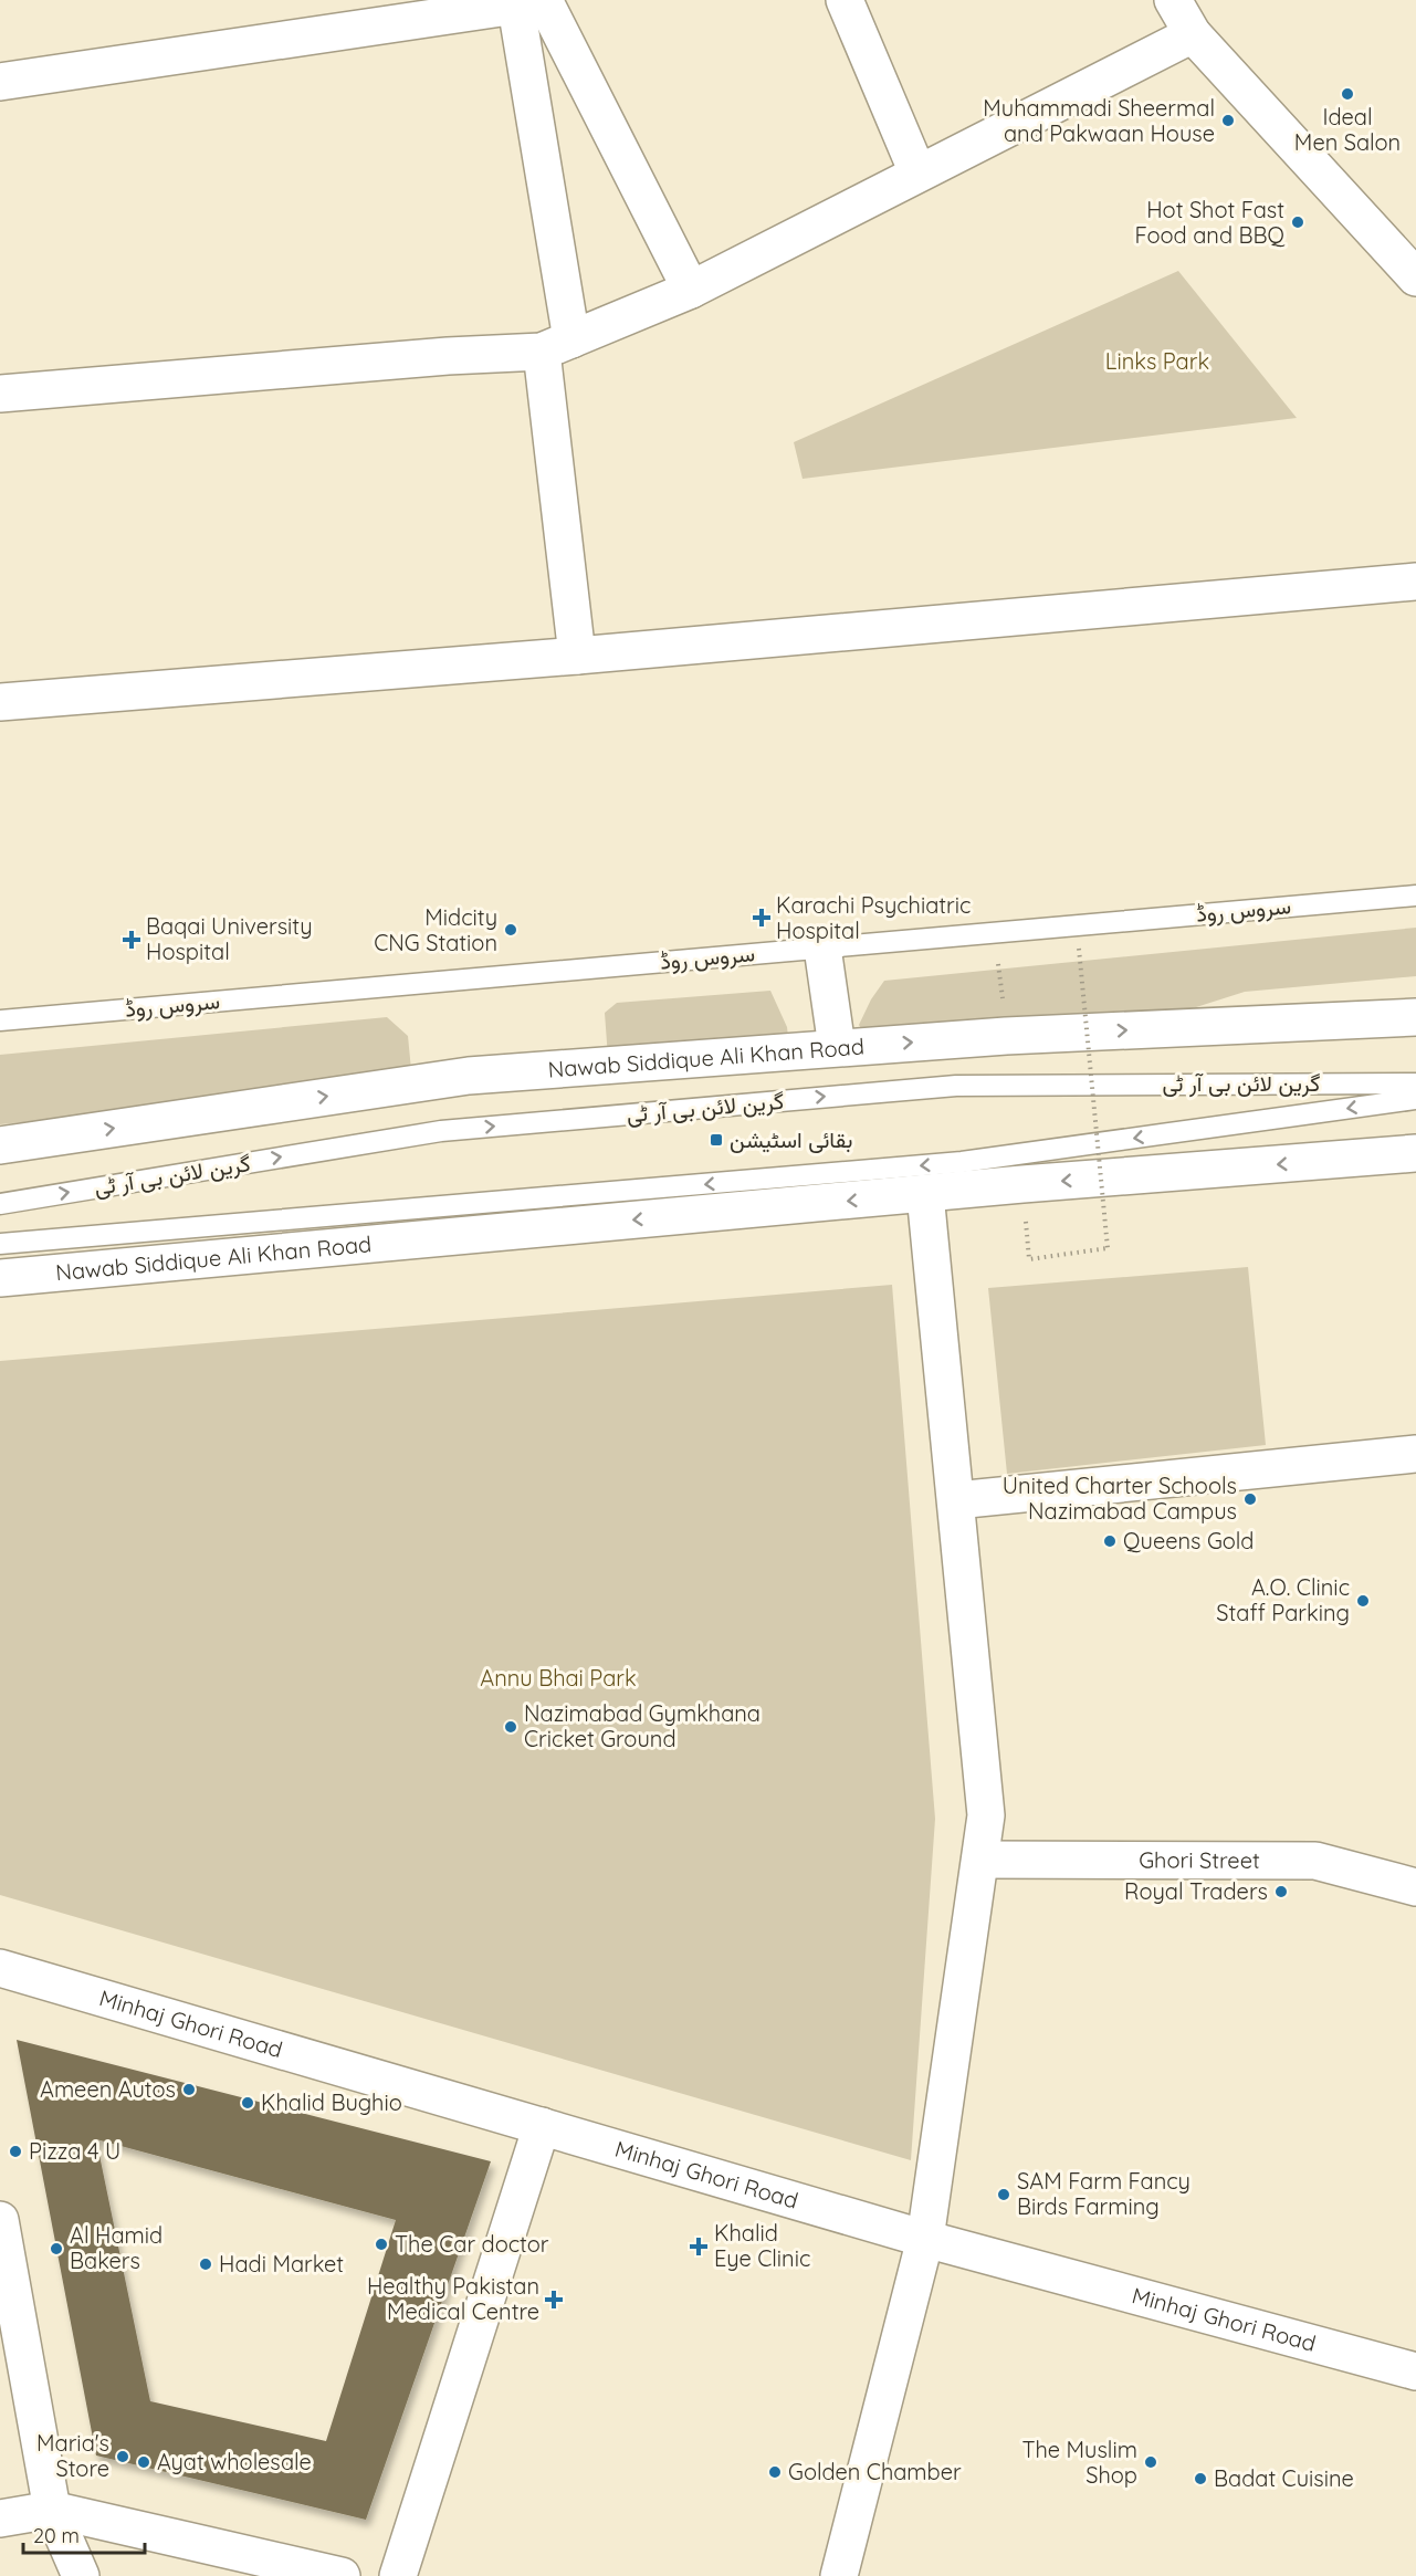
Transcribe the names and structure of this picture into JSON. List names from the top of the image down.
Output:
{
  "streets": {
    "street": ["Nawab Siddique Ali Khan Road", "Ghori Street", "Minhaj Ghori Road"],
    "lane": ["سروس روڈ", "گرین لائن بی آر ٹی"]
  },
  "parks": ["Links Park", "Annu Bhai Park"],
  "places": {
    "other": [
      "Ideal Men Salon",
      "Muhammadi Sheermal and Pakwaan House",
      "Hot Shot Fast Food and BBQ",
      "Midcity CNG Station",
      "United Charter Schools Nazimabad Campus",
      "Queens Gold",
      "A.O. Clinic Staff Parking",
      "Nazimabad Gymkhana Cricket Ground",
      "Royal Traders",
      "Ameen Autos",
      "Khalid Bughio",
      "Pizza 4 U",
      "SAM Farm Fancy Birds Farming",
      "The Car doctor",
      "Al Hamid Bakers",
      "Hadi Market",
      "Maria's Store",
      "Ayat wholesale",
      "The Muslim Shop",
      "Golden Chamber",
      "Badat Cuisine"
    ],
    "health": [
      "Karachi Psychiatric Hospital",
      "Baqai University Hospital",
      "Khalid Eye Clinic",
      "Healthy Pakistan Medical Centre"
    ],
    "transit": ["بقائی اسٹیشن"]
  },
  "scale_bar": "20 m"
}
